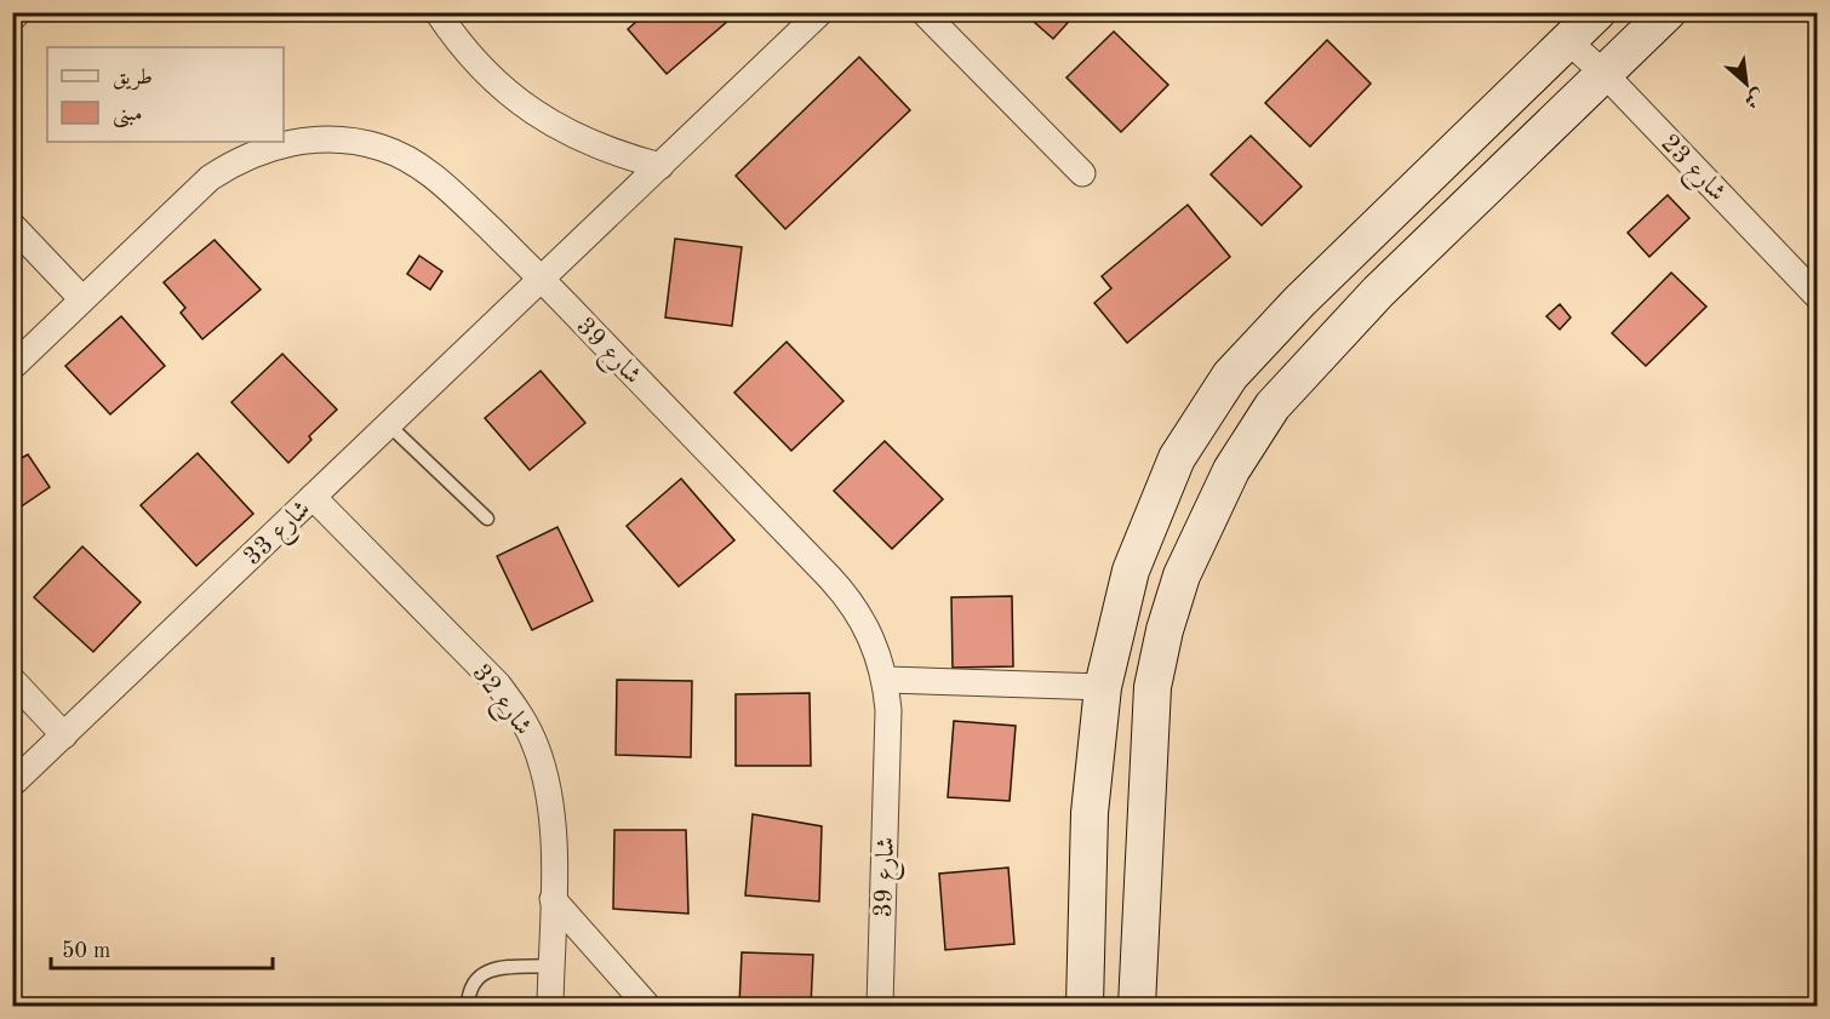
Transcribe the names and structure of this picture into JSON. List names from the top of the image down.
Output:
{
  "streets": {
    "street": [
      "شارع 23",
      "شارع 39",
      "شارع 33",
      "شارع 32"
    ]
  },
  "crossings": [
    ["شارع 39", "شارع 33"],
    ["شارع 33", "شارع 32"]
  ],
  "legend": ["طريق", "مبنى"],
  "scale_bar": "50 m",
  "north": "bottom right"
}
